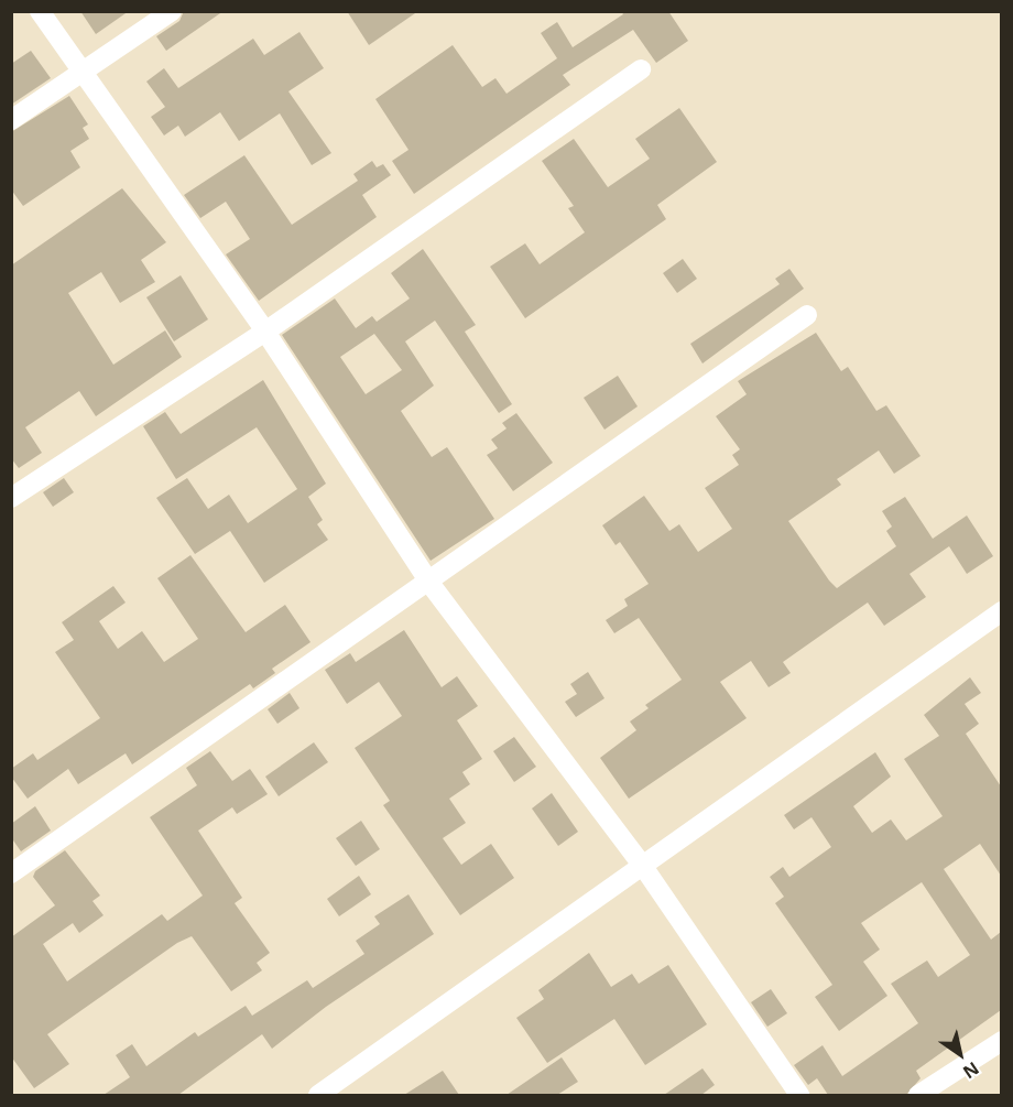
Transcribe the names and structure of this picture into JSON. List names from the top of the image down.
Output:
{
  "north": "bottom right"
}
